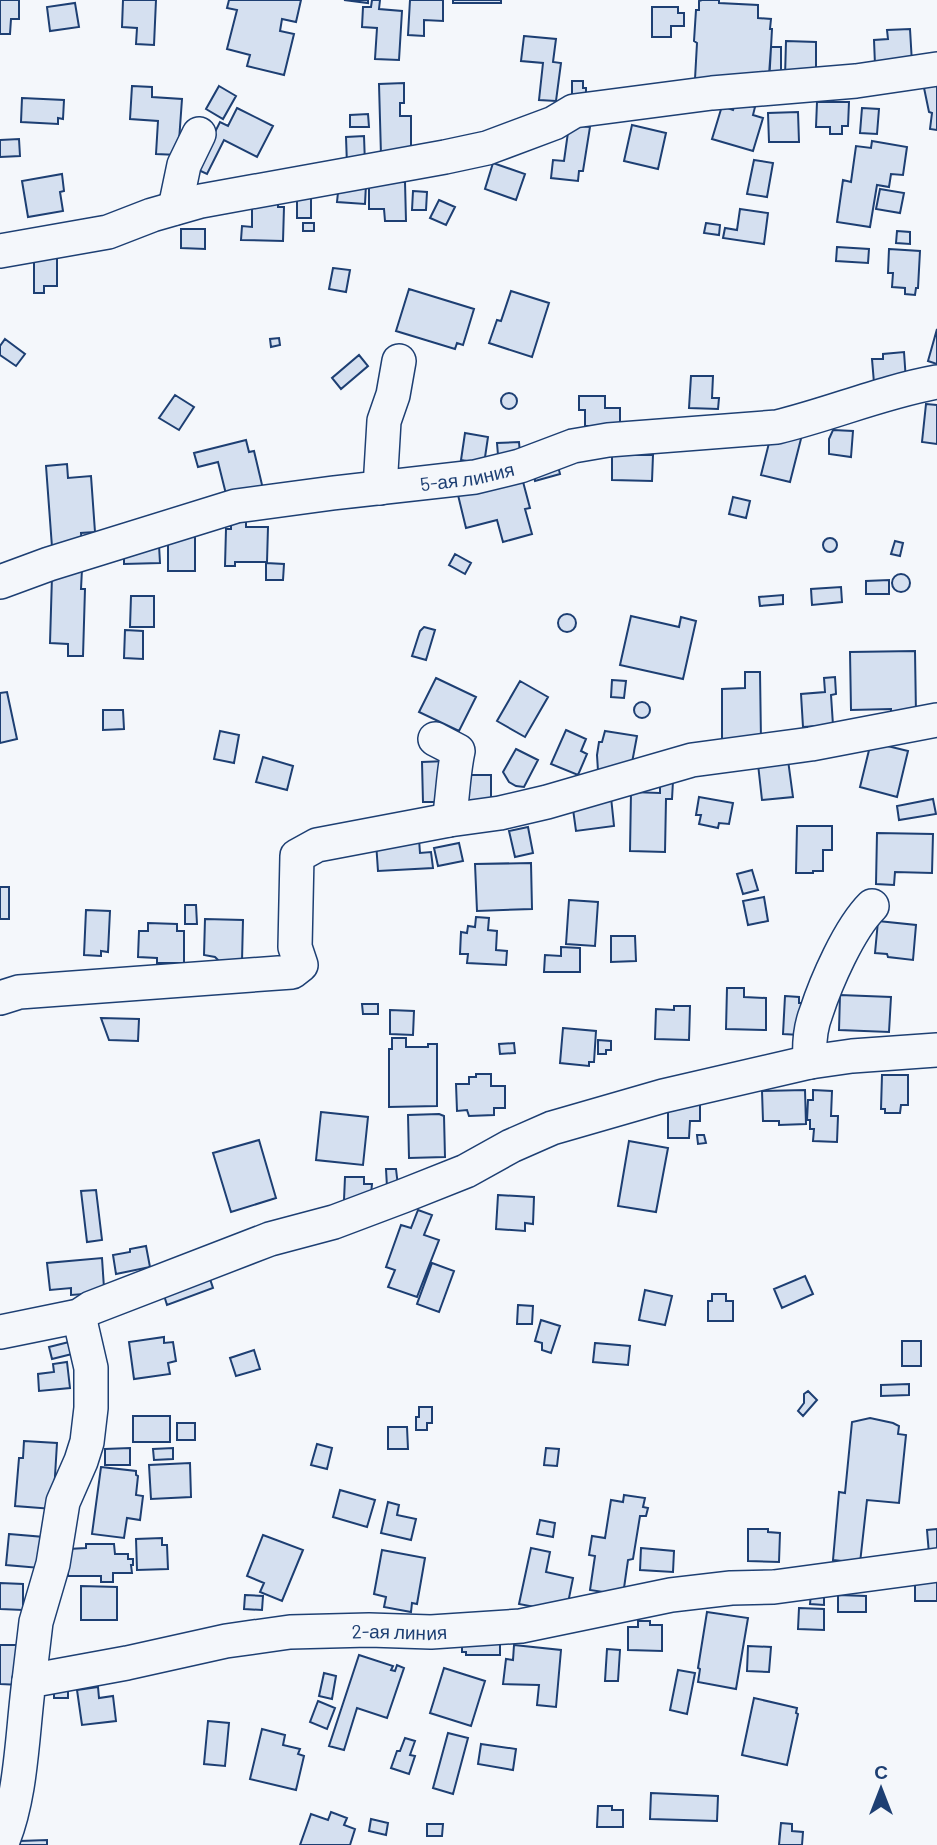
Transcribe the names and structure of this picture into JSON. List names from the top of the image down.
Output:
{
  "streets": {
    "street": ["5-ая линия", "2-ая линия"]
  },
  "north": "top"
}
